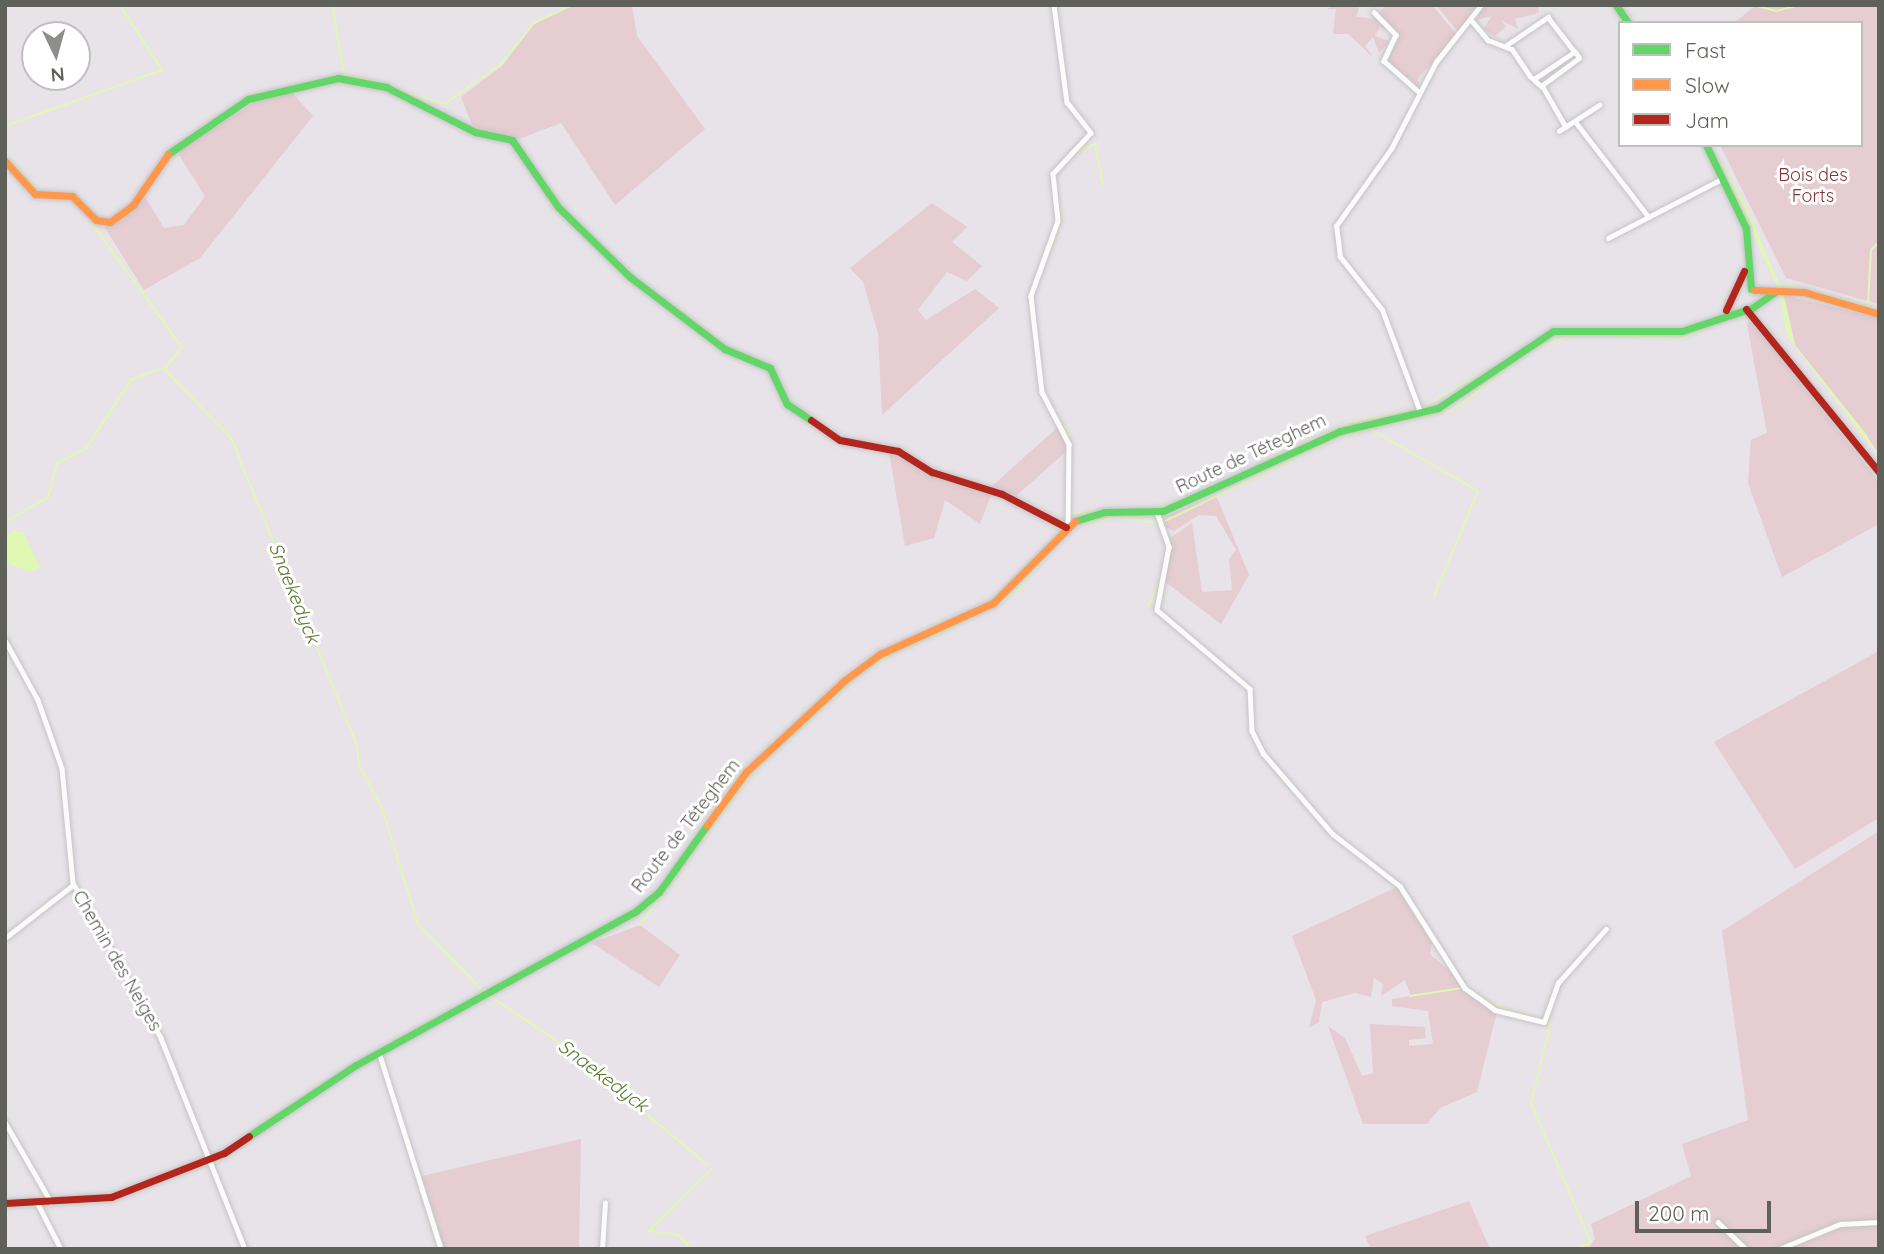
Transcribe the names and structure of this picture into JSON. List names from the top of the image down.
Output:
{
  "streets": {
    "main road": ["Route de Téteghem"],
    "street": ["Chemin des Neiges"]
  },
  "crossings": [
    ["Route de Téteghem", "Chemin des Neiges"]
  ],
  "water": ["Snaekedyck"],
  "parks": ["Bois des Forts"],
  "legend": ["Fast", "Slow", "Jam"],
  "scale_bar": "200 m",
  "north": "bottom"
}
